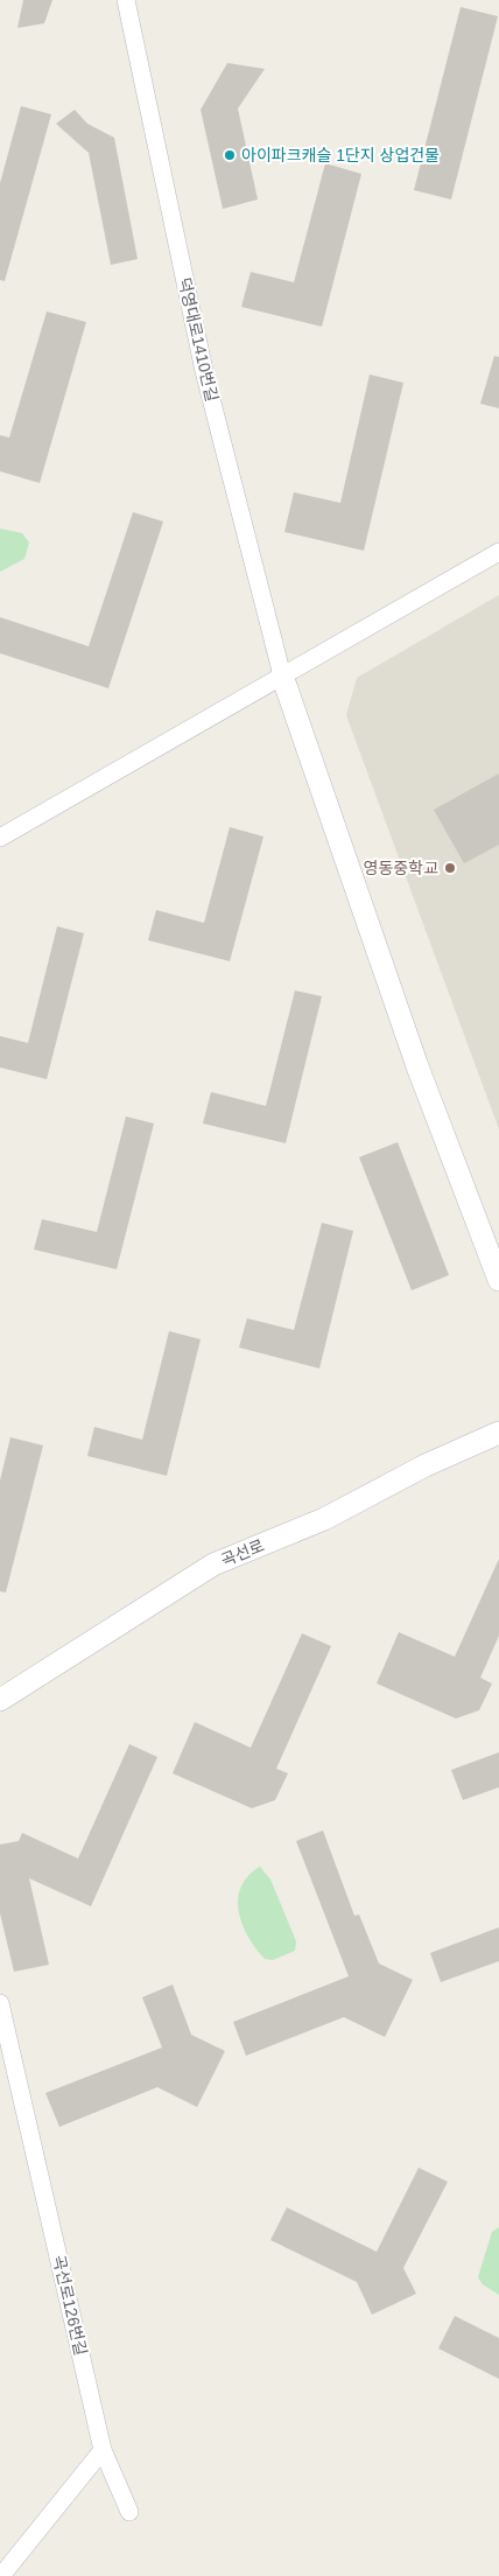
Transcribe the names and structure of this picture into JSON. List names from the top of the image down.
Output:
{
  "streets": {
    "street": ["덕영대로1410번길", "곡선로", "곡선로126번길"]
  },
  "places": ["아이파크캐슬 1단지 상업건물", "영동중학교"]
}
